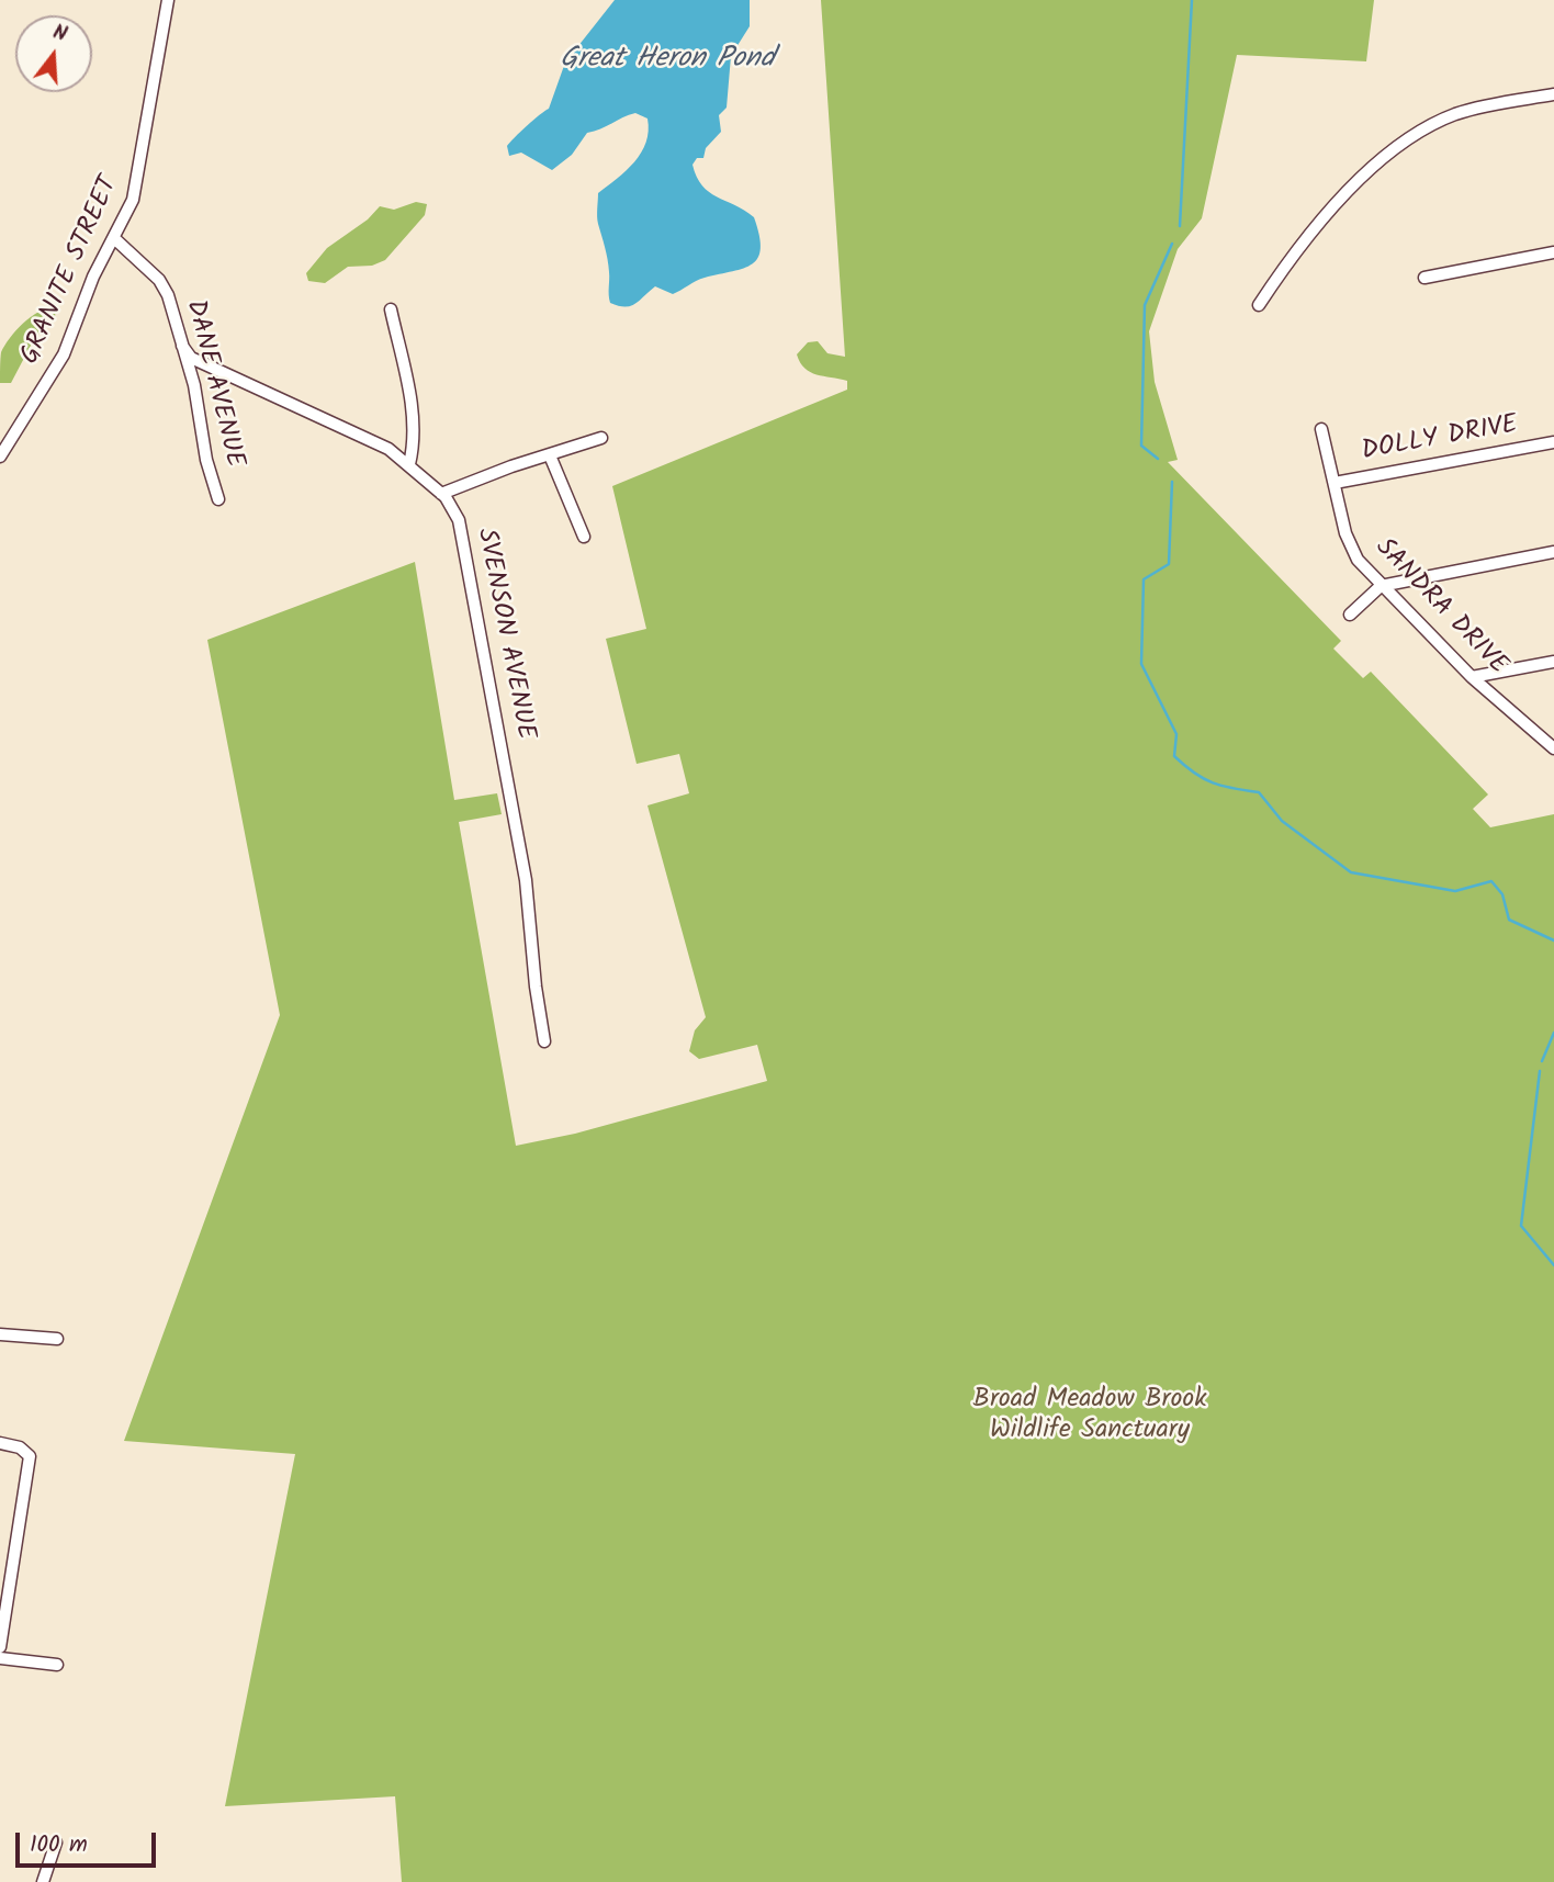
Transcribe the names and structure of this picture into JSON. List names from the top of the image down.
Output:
{
  "streets": {
    "street": [
      "GRANITE STREET",
      "DANE AVENUE",
      "DOLLY DRIVE",
      "SANDRA DRIVE",
      "SVENSON AVENUE"
    ]
  },
  "crossings": [
    ["GRANITE STREET", "DANE AVENUE"],
    ["DANE AVENUE", "SVENSON AVENUE"],
    ["DOLLY DRIVE", "SANDRA DRIVE"]
  ],
  "water": ["Great Heron Pond"],
  "parks": ["Broad Meadow Brook Wildlife Sanctuary"],
  "scale_bar": "100 m",
  "north": "top"
}
